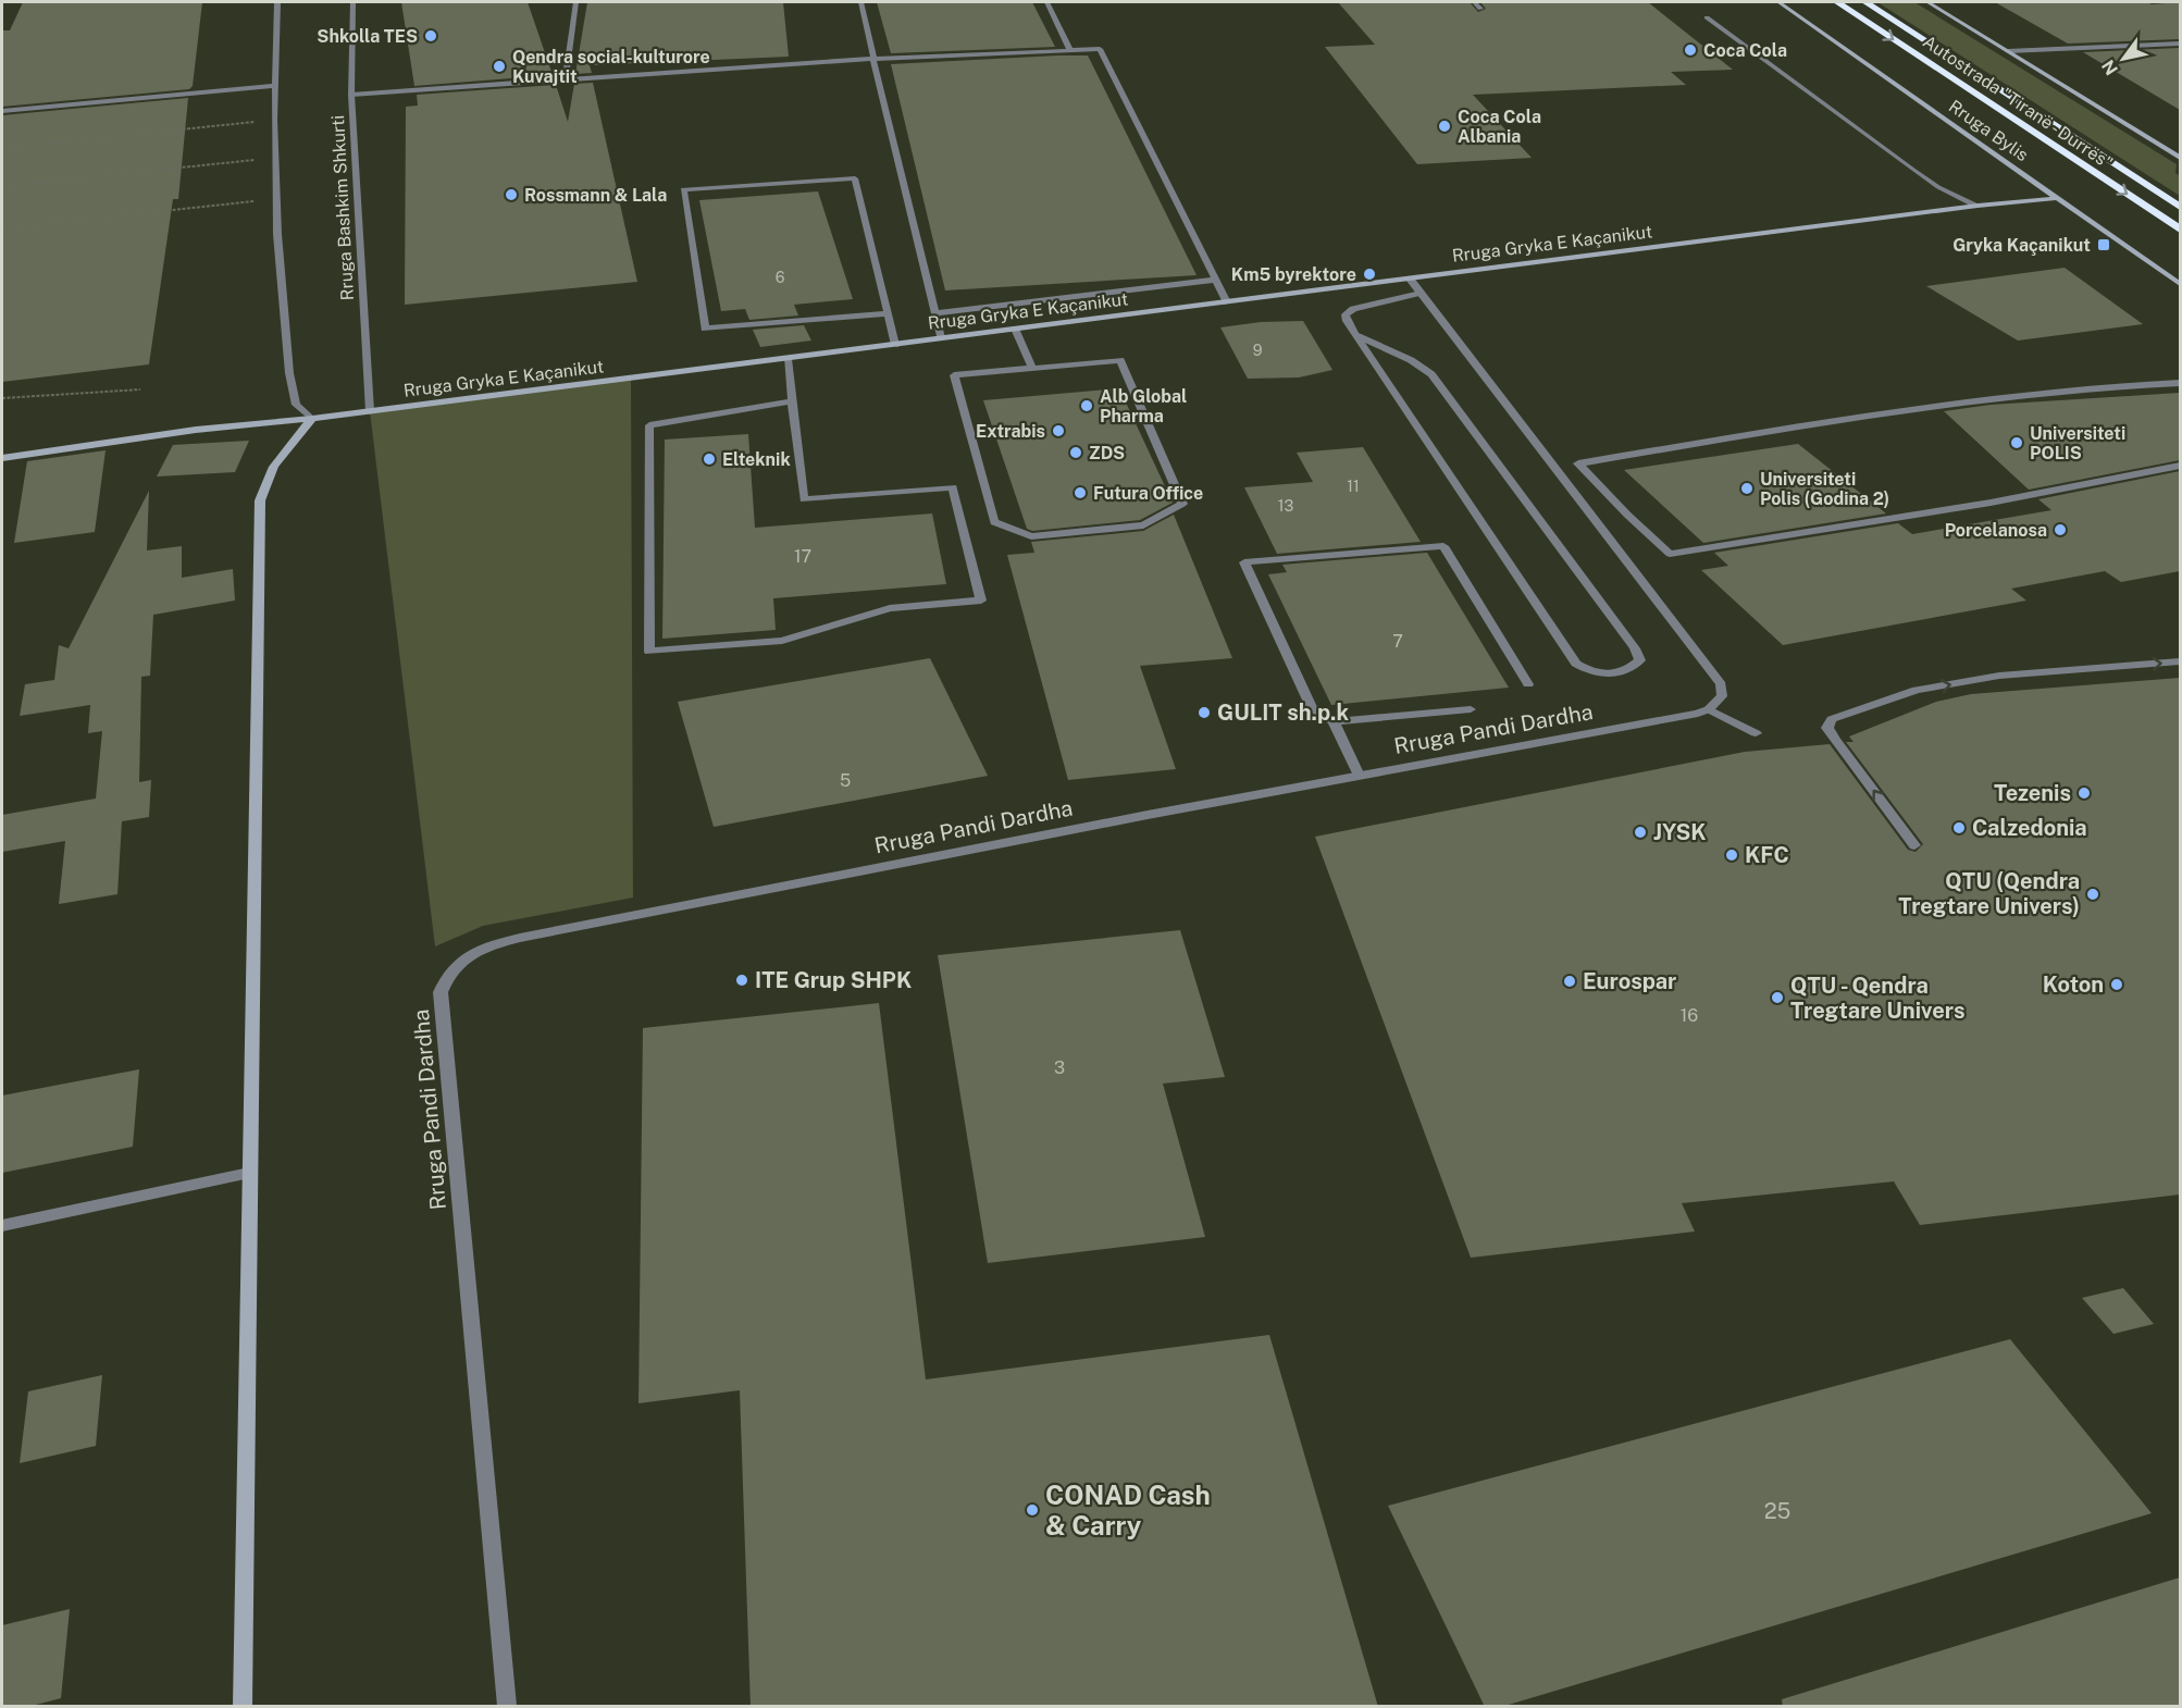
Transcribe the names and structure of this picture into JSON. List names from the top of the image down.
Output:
{
  "streets": {
    "highway": ["Autostrada \"Tiranë - Durrës\""],
    "street": [
      "Rruga Bylis",
      "Rruga Bashkim Shkurti",
      "Rruga Gryka E Kaçanikut",
      "Rruga Pandi Dardha"
    ]
  },
  "crossings": [
    ["Rruga Bylis", "Rruga Gryka E Kaçanikut"],
    ["Rruga Bashkim Shkurti", "Rruga Gryka E Kaçanikut"]
  ],
  "places": {
    "other": [
      "Shkolla TES",
      "Coca Cola",
      "Qendra social-kulturore Kuvajtit",
      "Coca Cola Albania",
      "Rossmann & Lala",
      "Km5 byrektore",
      "Alb Global Pharma",
      "Extrabis",
      "Universiteti POLIS",
      "ZDS",
      "Elteknik",
      "Universiteti Polis (Godina 2)",
      "Futura Office",
      "Porcelanosa",
      "GULIT sh.p.k",
      "Tezenis",
      "Calzedonia",
      "JYSK",
      "KFC",
      "QTU (Qendra Tregtare Univers)",
      "ITE Grup SHPK",
      "Eurospar",
      "Koton",
      "QTU - Qendra Tregtare Univers",
      "CONAD Cash & Carry"
    ],
    "transit": ["Gryka Kaçanikut"]
  },
  "house_numbers": [
    "6",
    "9",
    "11",
    "13",
    "17",
    "7",
    "5",
    "16",
    "3",
    "25"
  ],
  "north": "bottom left"
}
